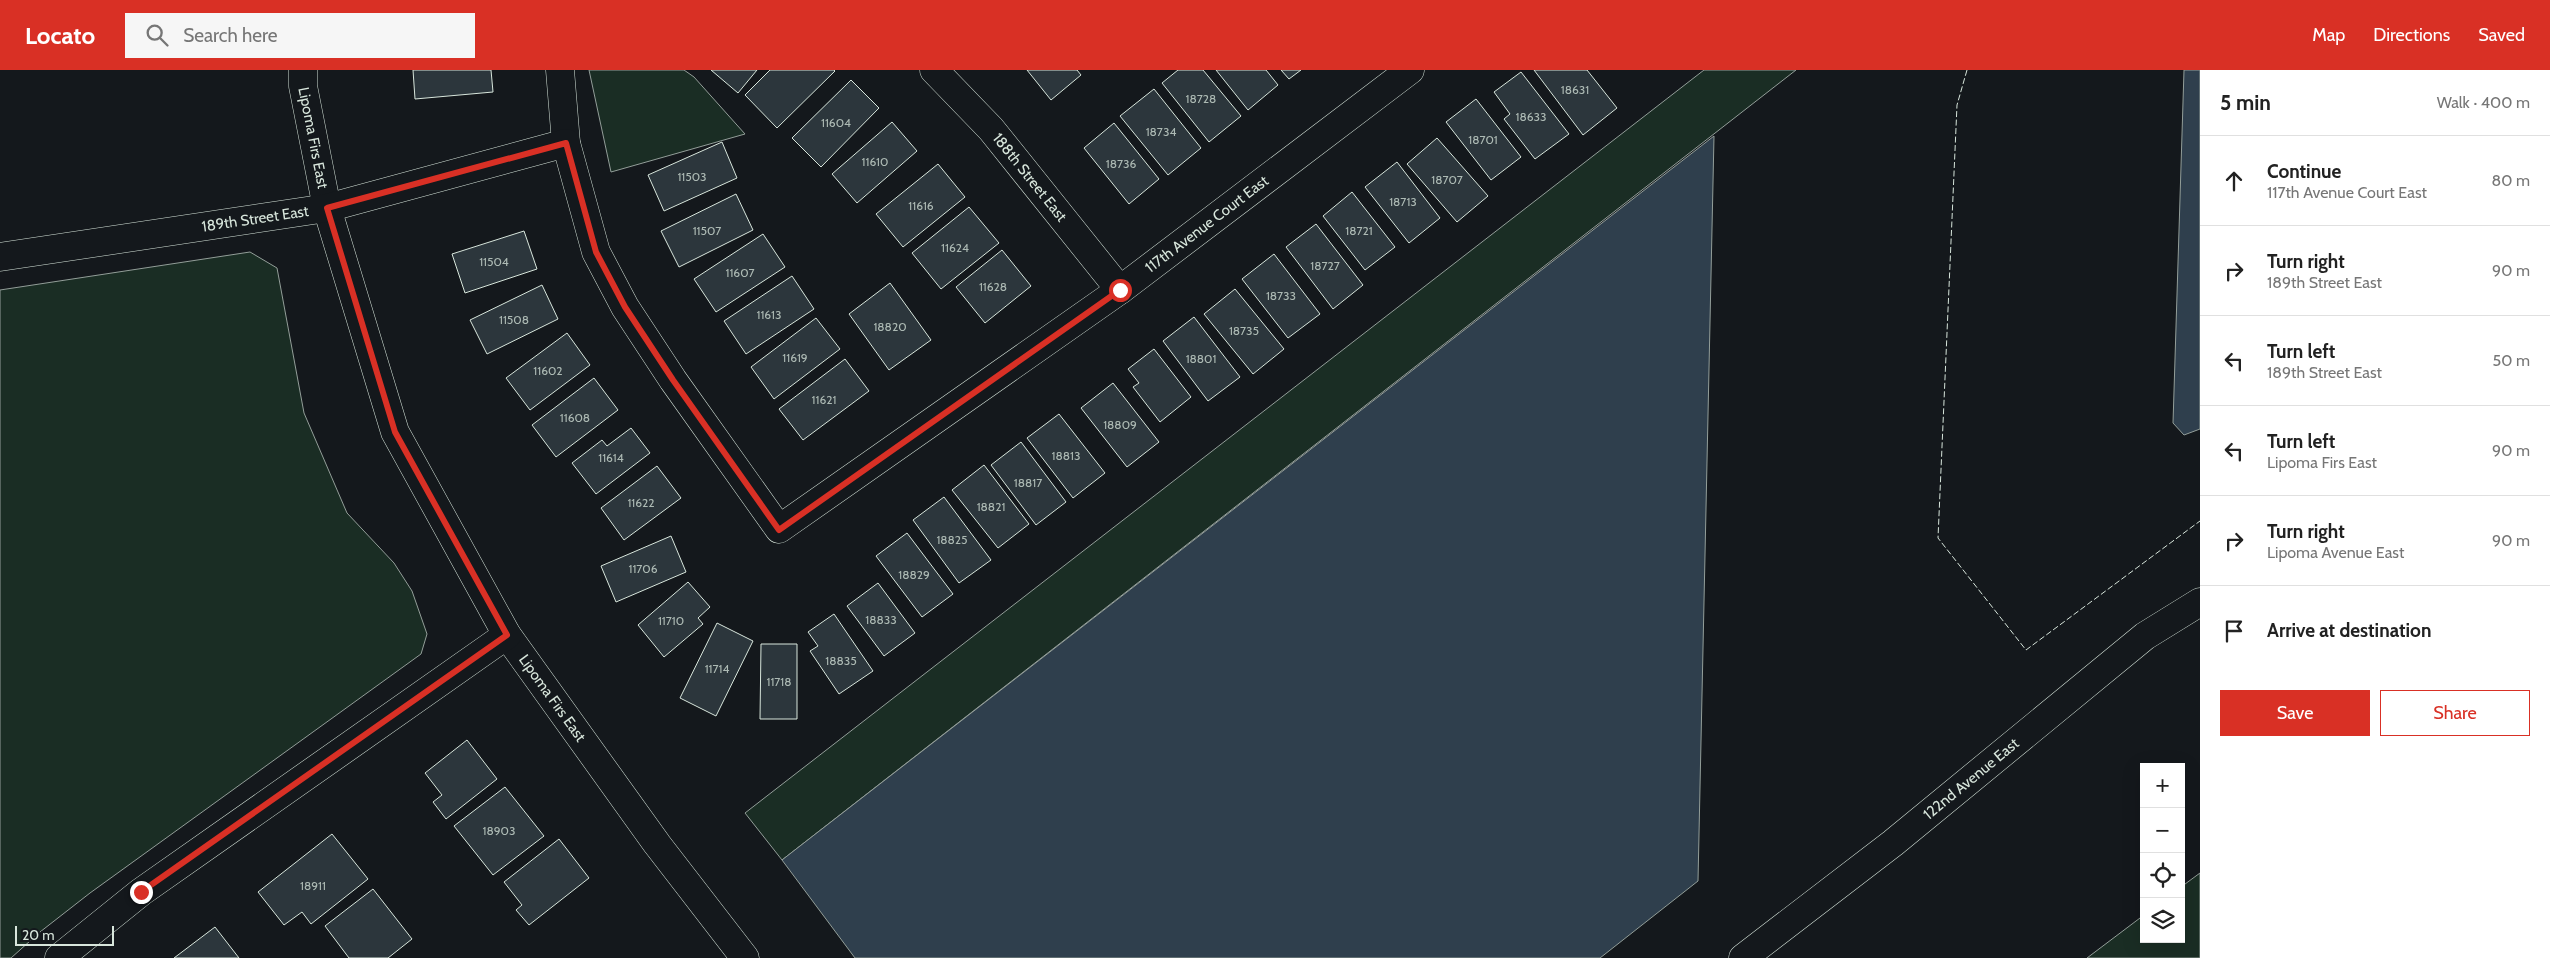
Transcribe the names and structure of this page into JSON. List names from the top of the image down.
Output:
{
  "streets": {
    "street": [
      "Lipoma Firs East",
      "188th Street East",
      "189th Street East",
      "117th Avenue Court East",
      "122nd Avenue East"
    ]
  },
  "crossings": [
    ["Lipoma Firs East", "189th Street East"],
    ["188th Street East", "117th Avenue Court East"],
    ["189th Street East", "117th Avenue Court East"]
  ],
  "house_numbers": [
    "18631",
    "18728",
    "18633",
    "11604",
    "18734",
    "18701",
    "11610",
    "18736",
    "11503",
    "18707",
    "18713",
    "11616",
    "11507",
    "18721",
    "11624",
    "11504",
    "18727",
    "11607",
    "11628",
    "18733",
    "11613",
    "11508",
    "18820",
    "18735",
    "11619",
    "18801",
    "11602",
    "11621",
    "11608",
    "18809",
    "18813",
    "11614",
    "18817",
    "11622",
    "18821",
    "18825",
    "11706",
    "18829",
    "18833",
    "11710",
    "18835",
    "11714",
    "11718",
    "18903",
    "18911"
  ],
  "scale_bar": "20 m",
  "page": {
    "header": "Locato",
    "search": "Search here",
    "nav": ["Map", "Directions", "Saved"],
    "heading": ["5 min", "Walk · 400 m"],
    "list": [
      ["Continue", "117th Avenue Court East", "80 m"],
      ["Turn right", "189th Street East", "90 m"],
      ["Turn left", "189th Street East", "50 m"],
      ["Turn left", "Lipoma Firs East", "90 m"],
      ["Turn right", "Lipoma Avenue East", "90 m"],
      "Arrive at destination"
    ],
    "buttons": ["Save", "Share"],
    "map_buttons": ["+", "−"],
    "scale": "20 m"
  }
}
